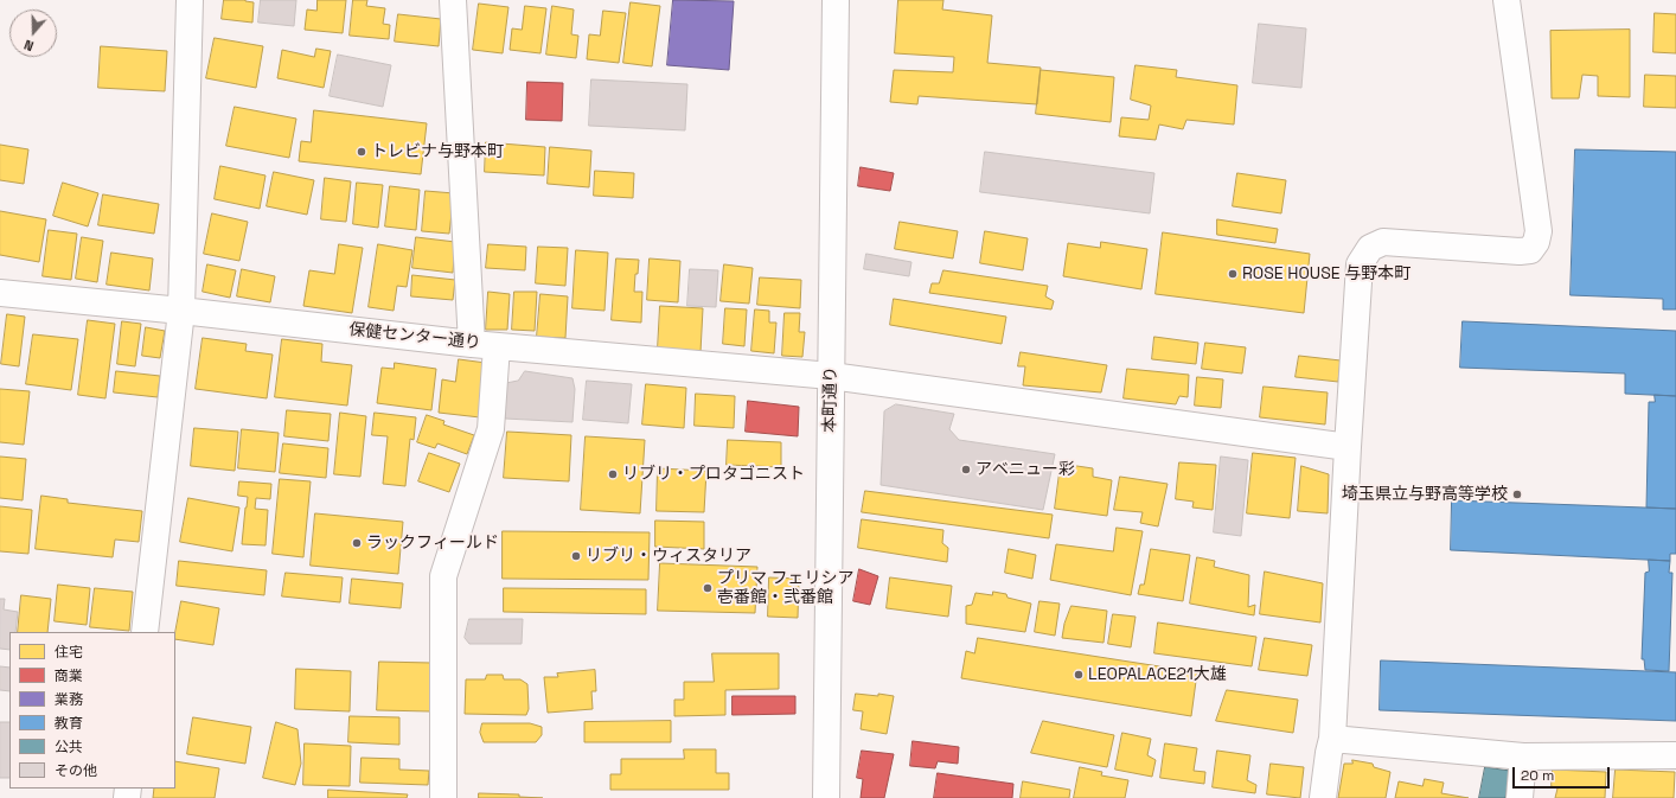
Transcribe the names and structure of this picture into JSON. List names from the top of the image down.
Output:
{
  "streets": {
    "street": ["保健センター通り", "本町通り"]
  },
  "crossings": [
    ["保健センター通り", "本町通り"]
  ],
  "places": [
    "トレビナ与野本町",
    "ROSE HOUSE 与野本町",
    "アベニュー彩",
    "リブリ・プロタゴニスト",
    "埼玉県立与野高等学校",
    "ラックフィールド",
    "リブリ・ウィスタリア",
    "プリマ フェリシア 壱番館・弐番館",
    "LEOPALACE21大雄"
  ],
  "legend": [
    "住宅",
    "商業",
    "業務",
    "教育",
    "公共",
    "その他"
  ],
  "scale_bar": "20 m",
  "north": "bottom"
}
